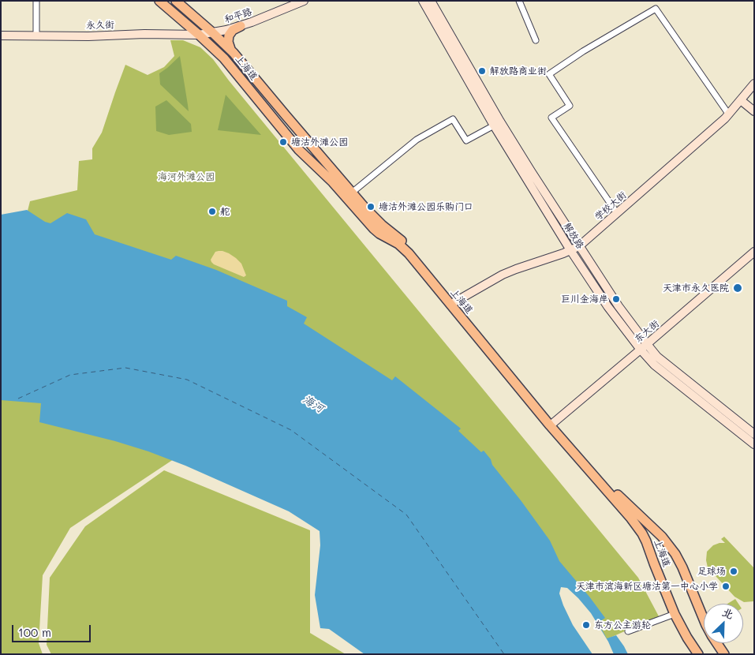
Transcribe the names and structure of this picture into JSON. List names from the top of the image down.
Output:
{
  "streets": {
    "main road": ["上海道"],
    "street": [
      "和平路",
      "永久街",
      "学校大街",
      "解放路",
      "东大街"
    ]
  },
  "crossings": [
    ["和平路", "永久街"],
    ["和平路", "上海道"],
    ["永久街", "上海道"],
    ["上海道", "学校大街"],
    ["上海道", "东大街"],
    ["学校大街", "解放路"],
    ["解放路", "东大街"]
  ],
  "water": ["海河"],
  "parks": ["海河外滩公园"],
  "places": [
    "解放路商业街",
    "塘沽外滩公园",
    "塘沽外滩公园乐购门口",
    "舵",
    "天津市永久医院",
    "巨川金海岸",
    "足球场",
    "天津市滨海新区塘沽第一中心小学",
    "东方公主游轮"
  ],
  "scale_bar": "100 m",
  "north": "top right"
}
